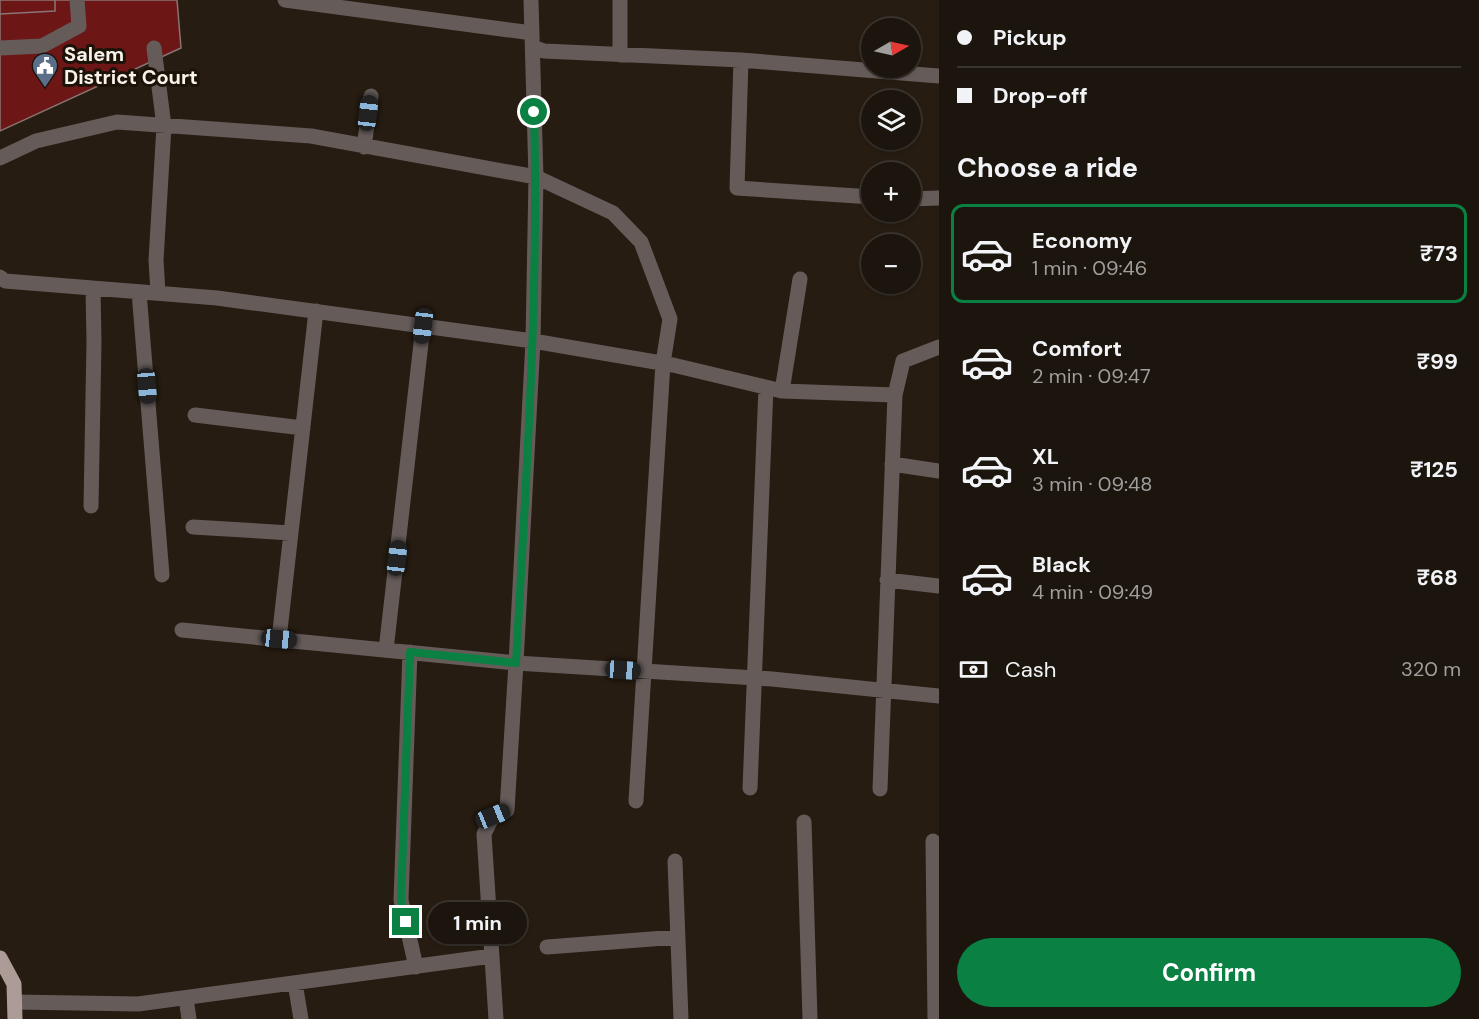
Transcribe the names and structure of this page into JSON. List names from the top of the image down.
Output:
{
  "places": {
    "public building": ["Salem District Court"]
  },
  "north": "right",
  "page": {
    "banner": ["Pickup", "Drop-off"],
    "map_buttons": ["+", "−"],
    "heading": "Choose a ride",
    "list": [
      {
        "name": "Economy",
        "note": "1 min · 09:46",
        "value": "₹73"
      },
      {
        "name": "Comfort",
        "note": "2 min · 09:47",
        "value": "₹99"
      },
      {
        "name": "XL",
        "note": "3 min · 09:48",
        "value": "₹125"
      },
      {
        "name": "Black",
        "note": "4 min · 09:49",
        "value": "₹68"
      }
    ],
    "pay": ["Cash", "320 m"],
    "bubble": "1 min",
    "buttons": "Confirm"
  }
}
